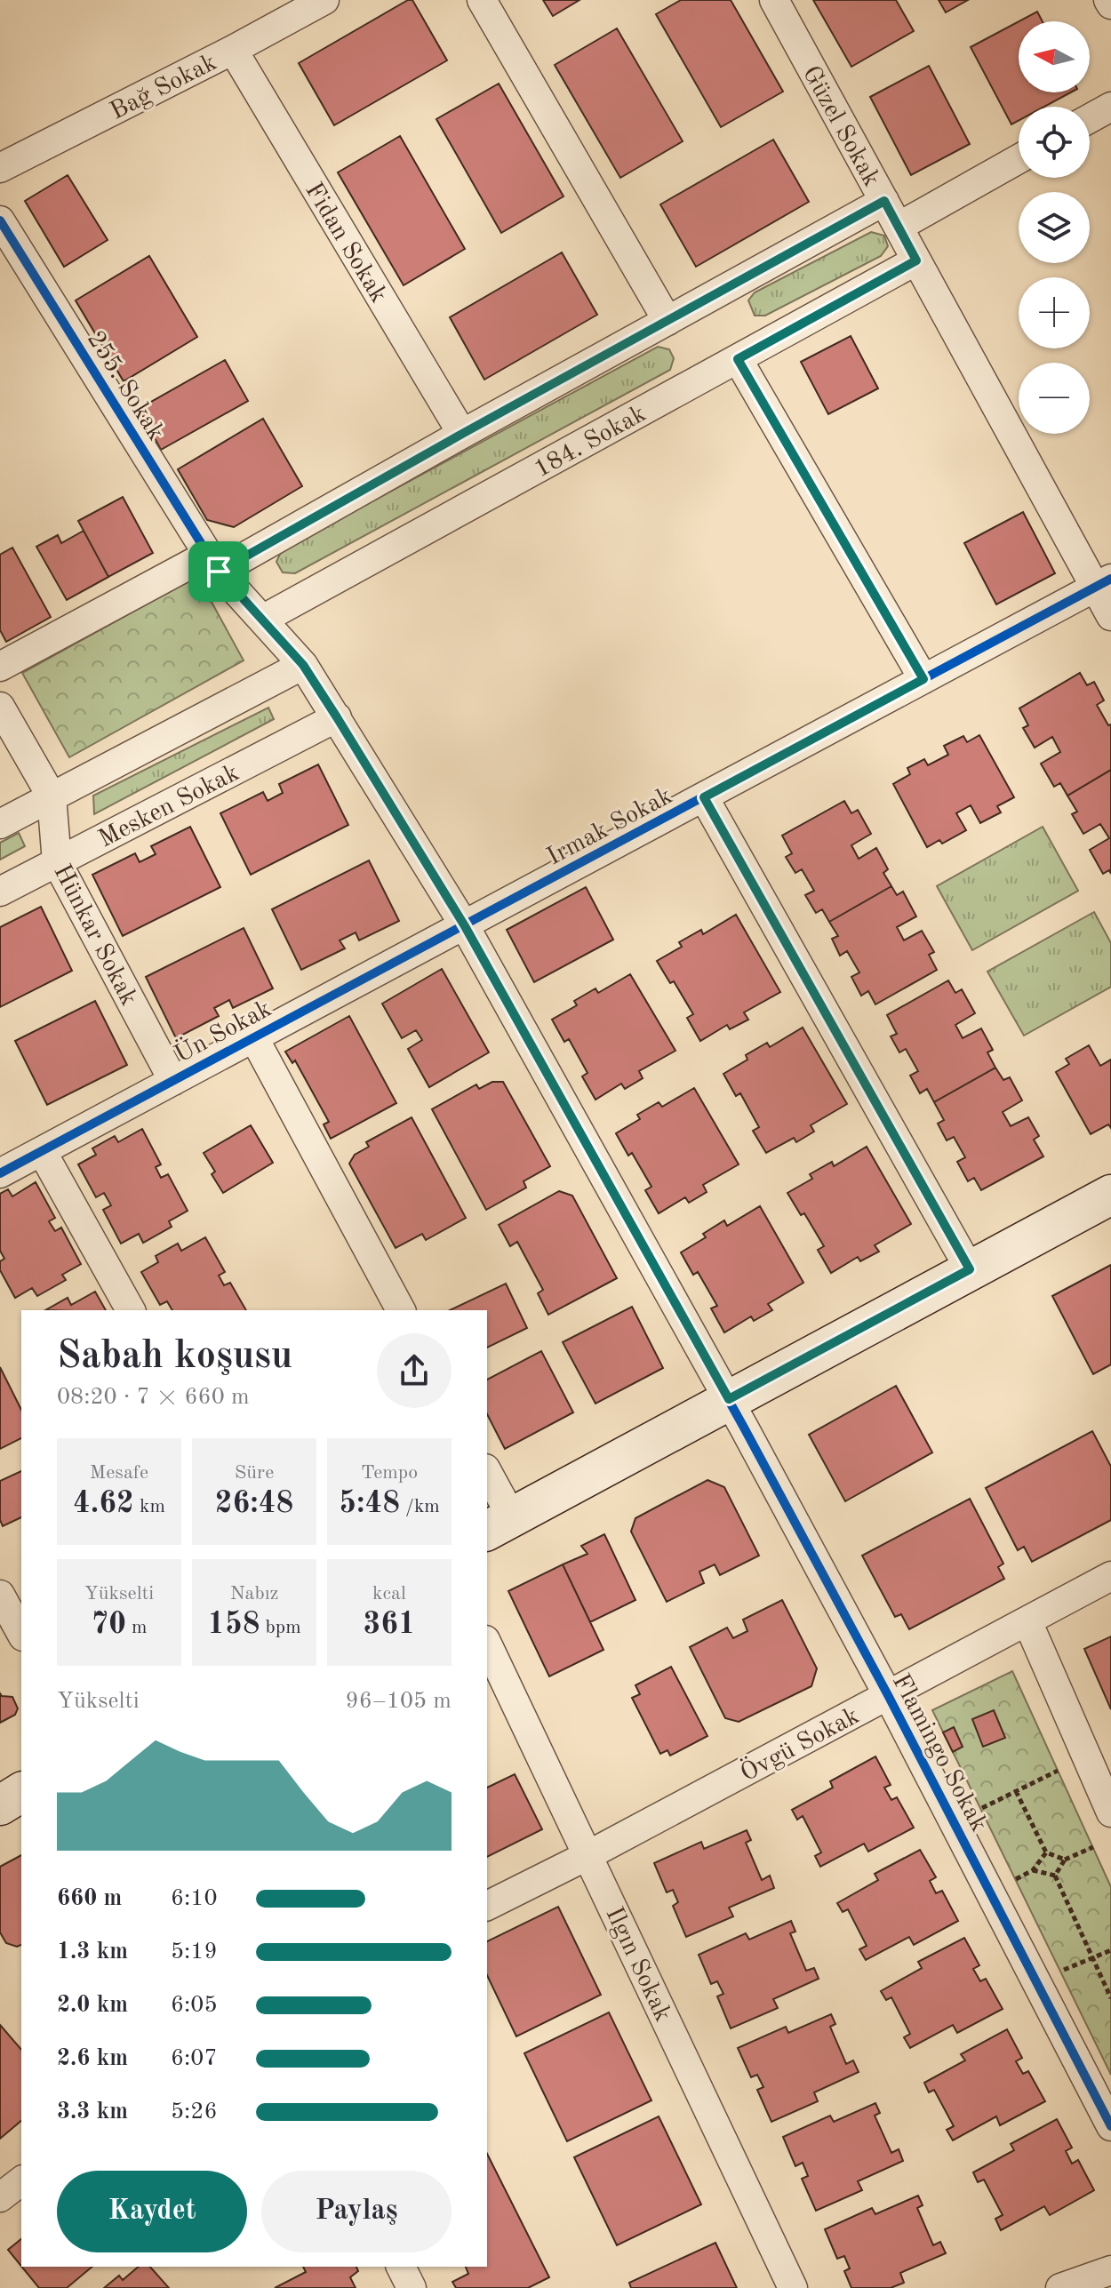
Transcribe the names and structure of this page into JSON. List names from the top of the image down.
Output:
{
  "streets": {
    "street": [
      "Bağ Sokak",
      "Güzel Sokak",
      "Fidan Sokak",
      "255. Sokak",
      "184. Sokak",
      "Mesken Sokak",
      "Irmak Sokak",
      "Hünkar Sokak",
      "Ün Sokak",
      "Övgü Sokak",
      "Flamingo Sokak",
      "Ilgın Sokak"
    ]
  },
  "crossings": [
    ["Bağ Sokak", "Fidan Sokak"],
    ["Güzel Sokak", "184. Sokak"],
    ["Güzel Sokak", "Irmak Sokak"],
    ["255. Sokak", "184. Sokak"],
    ["255. Sokak", "Mesken Sokak"],
    ["255. Sokak", "Irmak Sokak"],
    ["255. Sokak", "Ün Sokak"],
    ["255. Sokak", "Flamingo Sokak"],
    ["Mesken Sokak", "Hünkar Sokak"],
    ["Irmak Sokak", "Ün Sokak"],
    ["Irmak Sokak", "Flamingo Sokak"],
    ["Hünkar Sokak", "Ün Sokak"],
    ["Ün Sokak", "Flamingo Sokak"],
    ["Övgü Sokak", "Flamingo Sokak"],
    ["Övgü Sokak", "Ilgın Sokak"]
  ],
  "north": "left",
  "page": {
    "map_buttons": ["+", "−"],
    "heading": ["Sabah koşusu", "08:20 · 7 × 660 m"],
    "stats": [
      ["Mesafe", "4.62 km"],
      ["Süre", "26:48"],
      ["Tempo", "5:48 /km"],
      ["Yükselti", "70 m"],
      ["Nabız", "158 bpm"],
      ["kcal", "361"]
    ],
    "chart": ["Yükselti", "96–105 m"],
    "list": [
      {
        "name": "660 m",
        "note": "6:10"
      },
      {
        "name": "1.3 km",
        "note": "5:19"
      },
      {
        "name": "2.0 km",
        "note": "6:05"
      },
      {
        "name": "2.6 km",
        "note": "6:07"
      },
      {
        "name": "3.3 km",
        "note": "5:26"
      }
    ],
    "buttons": ["Kaydet", "Paylaş"]
  }
}
